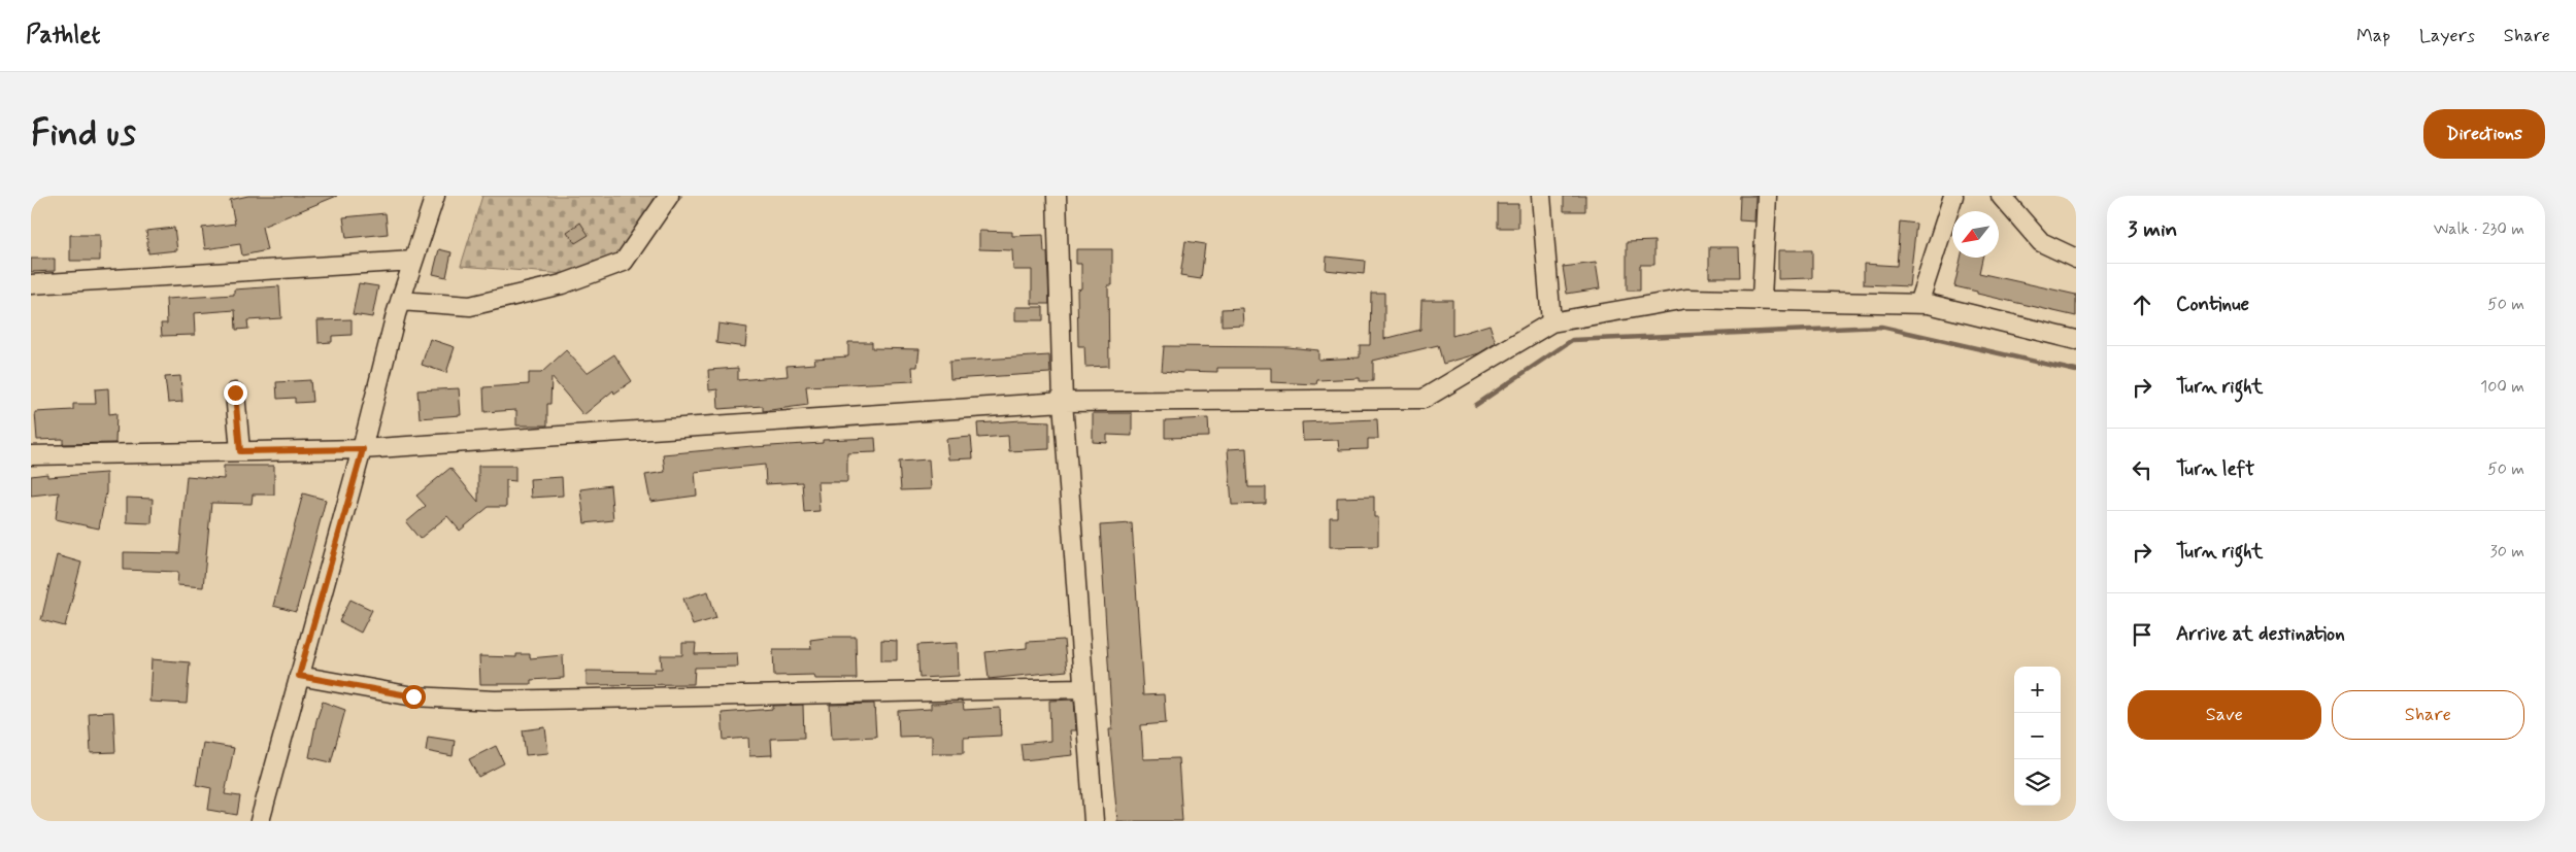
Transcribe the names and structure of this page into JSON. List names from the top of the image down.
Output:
{
  "north": "bottom left",
  "page": {
    "header": "Pathlet",
    "nav": ["Map", "Layers", "Share"],
    "buttons": [
      "Directions",
      ["Save", "Share"]
    ],
    "title": "Find us",
    "heading": ["3 min", "Walk · 230 m"],
    "list": [
      ["Continue", "50 m"],
      ["Turn right", "100 m"],
      ["Turn left", "50 m"],
      ["Turn right", "30 m"],
      "Arrive at destination"
    ],
    "map_buttons": ["+", "−"]
  }
}
